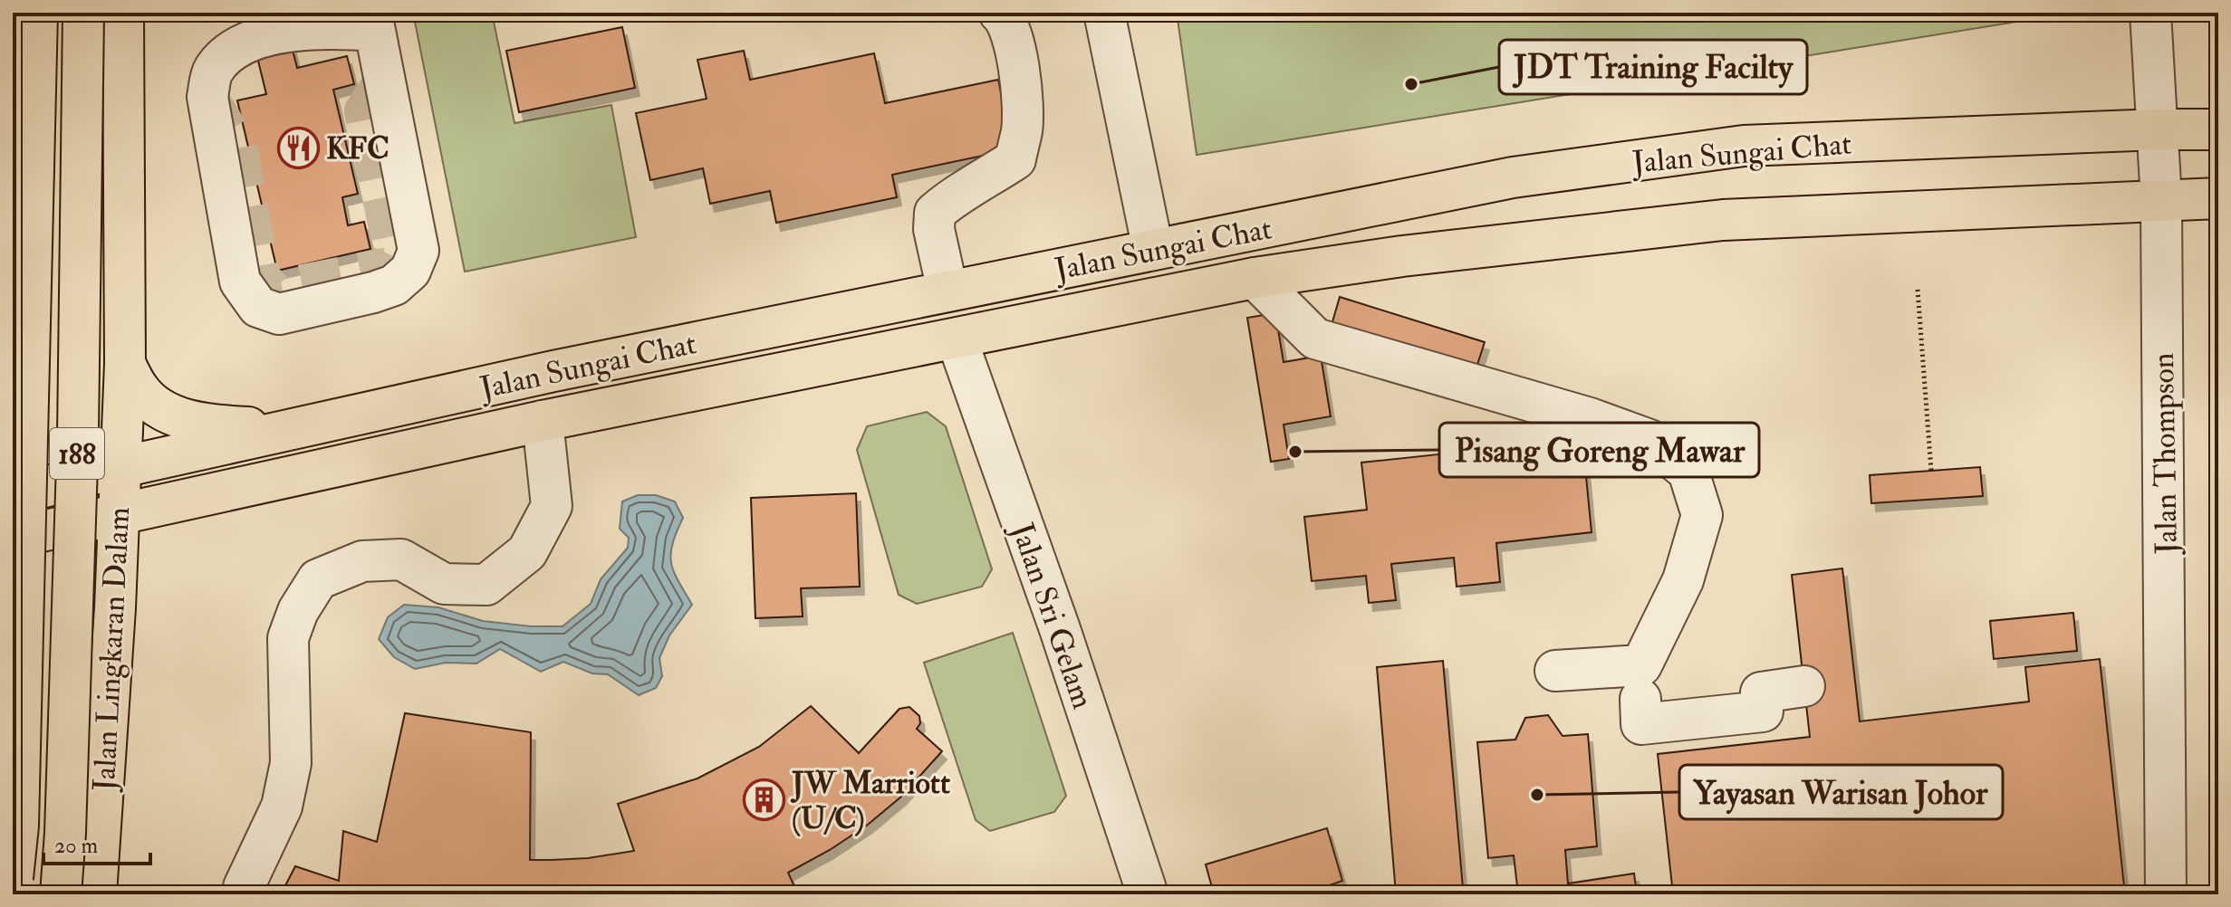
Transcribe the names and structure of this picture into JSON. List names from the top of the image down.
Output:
{
  "streets": {
    "main road": ["Jalan Sungai Chat", "188", "Jalan Lingkaran Dalam"],
    "street": ["Jalan Thompson", "Jalan Sri Gelam"]
  },
  "crossings": [
    ["Jalan Sungai Chat", "Jalan Thompson"],
    ["Jalan Sungai Chat", "Jalan Sri Gelam"],
    ["Jalan Sungai Chat", "Jalan Lingkaran Dalam"]
  ],
  "places": {
    "other": ["JDT Training Facilty", "Pisang Goreng Mawar", "Yayasan Warisan Johor"],
    "restaurant": ["KFC"],
    "building": ["JW Marriott (U/C)"]
  },
  "scale_bar": "20 m"
}
